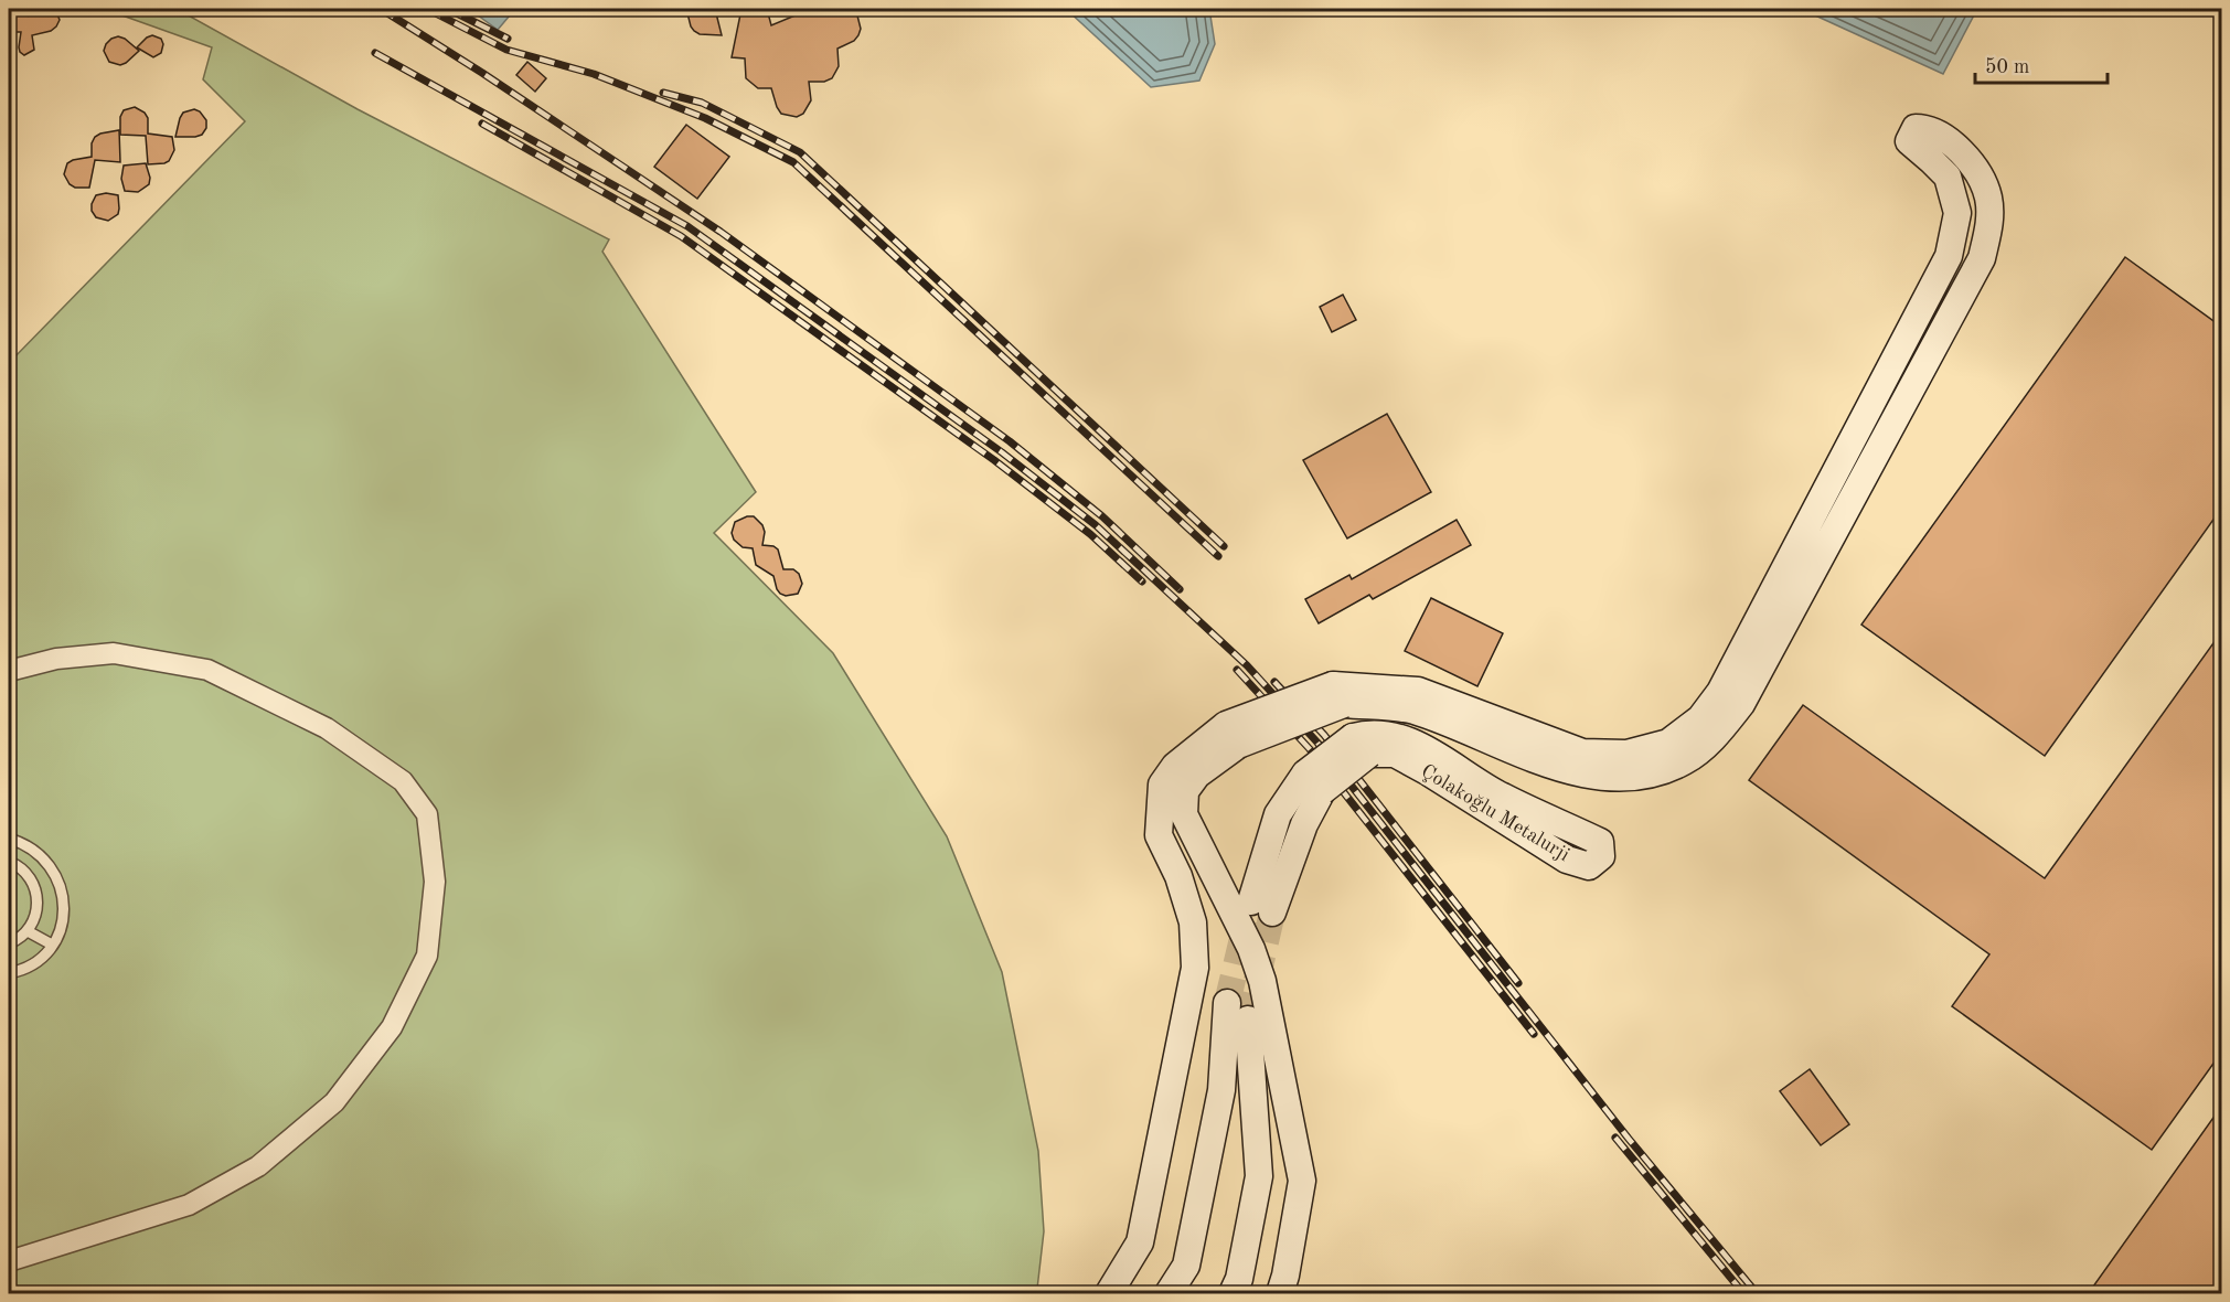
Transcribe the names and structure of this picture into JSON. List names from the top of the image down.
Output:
{
  "streets": {
    "main road": ["Çolakoğlu Metalurji"]
  },
  "scale_bar": "50 m"
}
